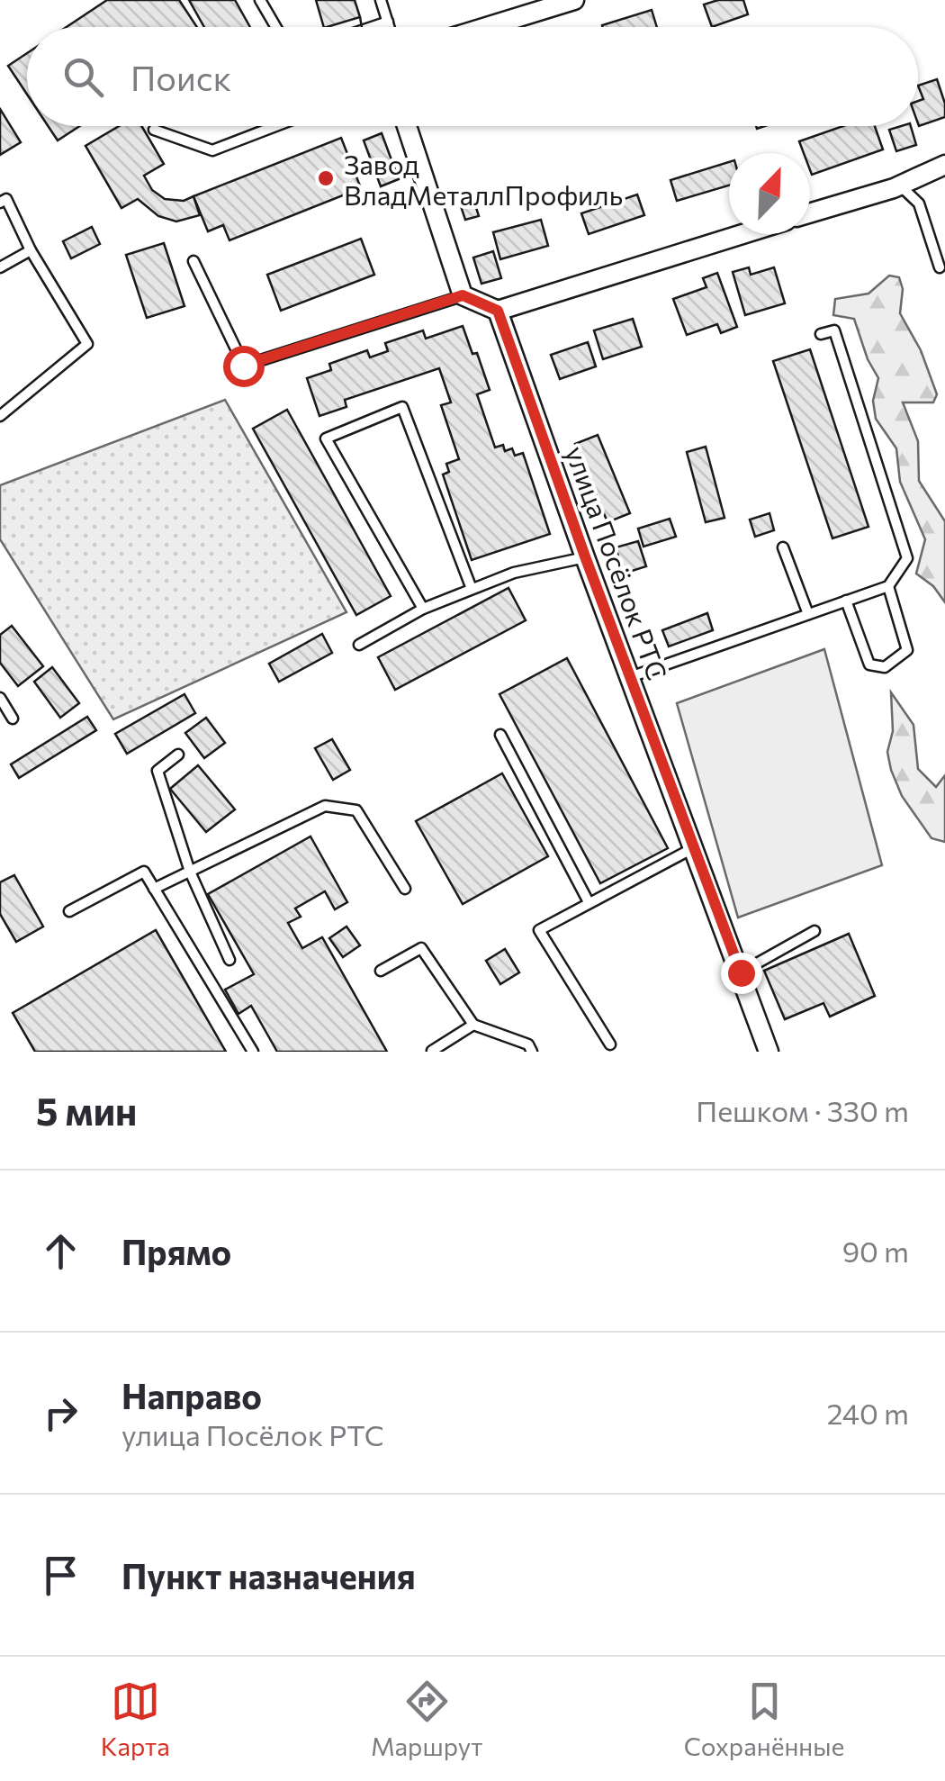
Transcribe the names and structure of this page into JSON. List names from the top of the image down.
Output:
{
  "streets": {
    "street": ["улица Посёлок РТС"]
  },
  "places": ["Завод ВладМеталлПрофиль"],
  "north": "top right",
  "page": {
    "search": "Поиск",
    "heading": ["5 мин", "Пешком · 330 m"],
    "list": [
      ["Прямо", "90 m"],
      ["Направо", "улица Посёлок РТС", "240 m"],
      "Пункт назначения"
    ],
    "nav": ["Карта", "Маршрут", "Сохранённые"]
  }
}
